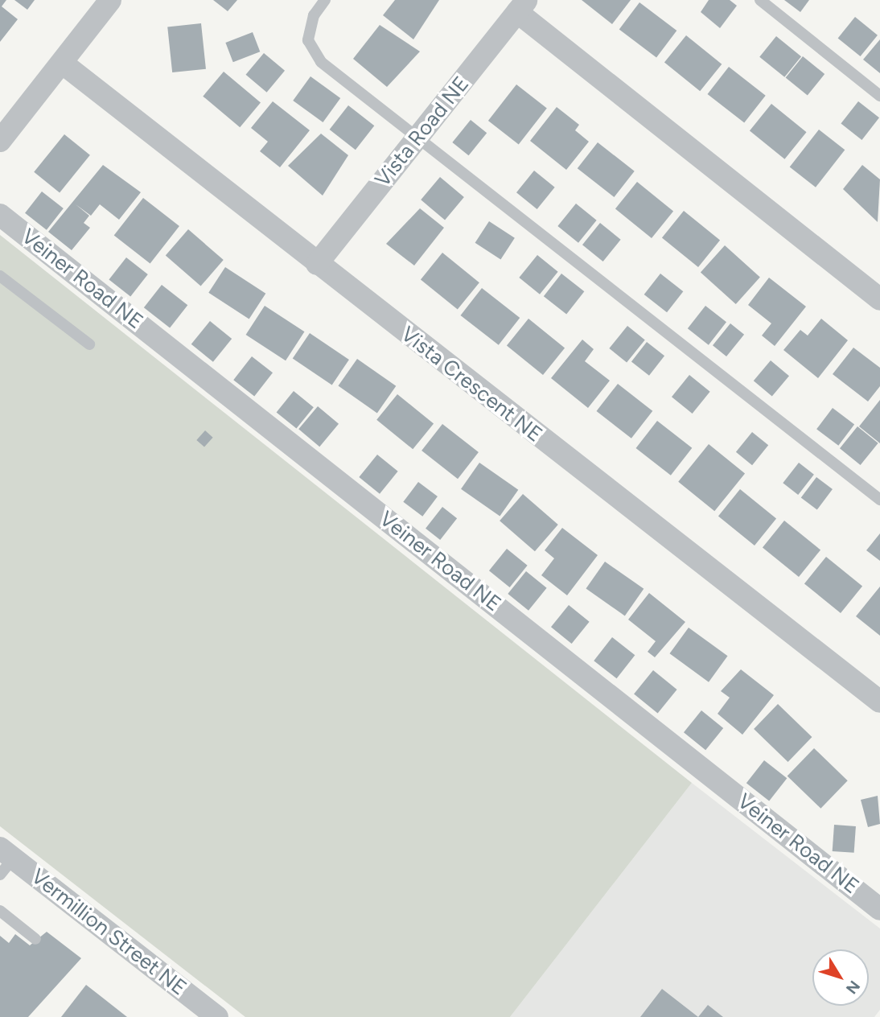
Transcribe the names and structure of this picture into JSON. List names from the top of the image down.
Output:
{
  "streets": {
    "street": [
      "Vista Road NE",
      "Veiner Road NE",
      "Vista Crescent NE",
      "Vermillion Street NE"
    ]
  },
  "crossings": [
    ["Vista Road NE", "Vista Crescent NE"]
  ],
  "north": "bottom right"
}
